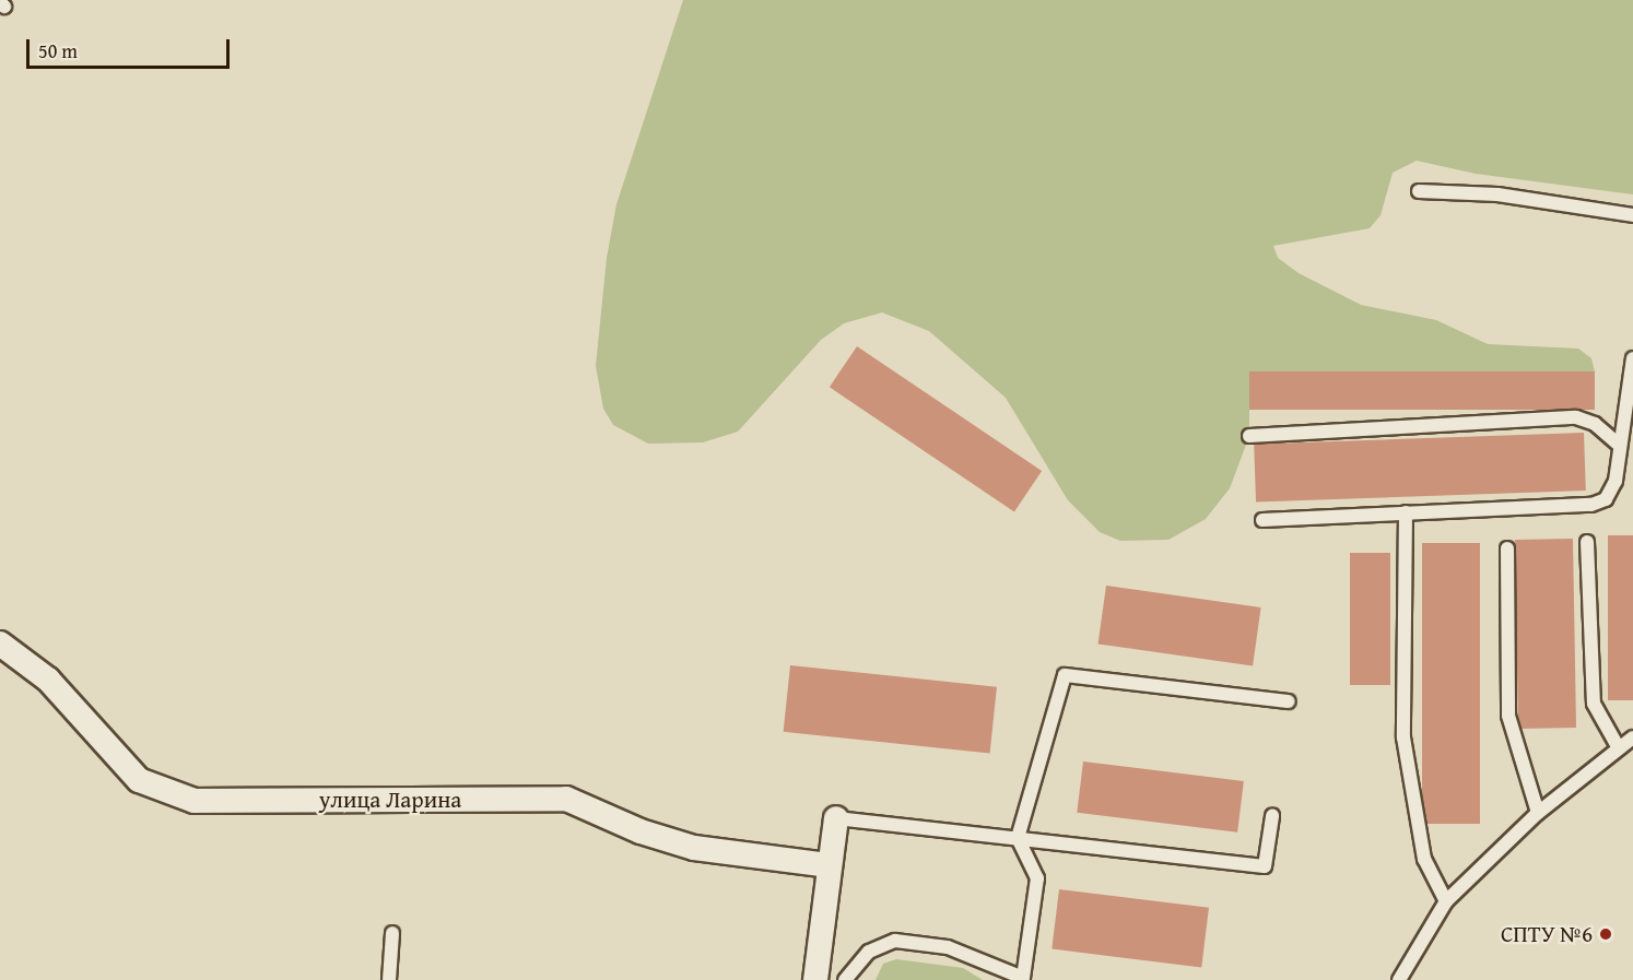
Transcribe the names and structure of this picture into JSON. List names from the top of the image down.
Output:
{
  "streets": {
    "street": ["улица Ларина"]
  },
  "places": ["СПТУ №6"],
  "scale_bar": "50 m"
}
